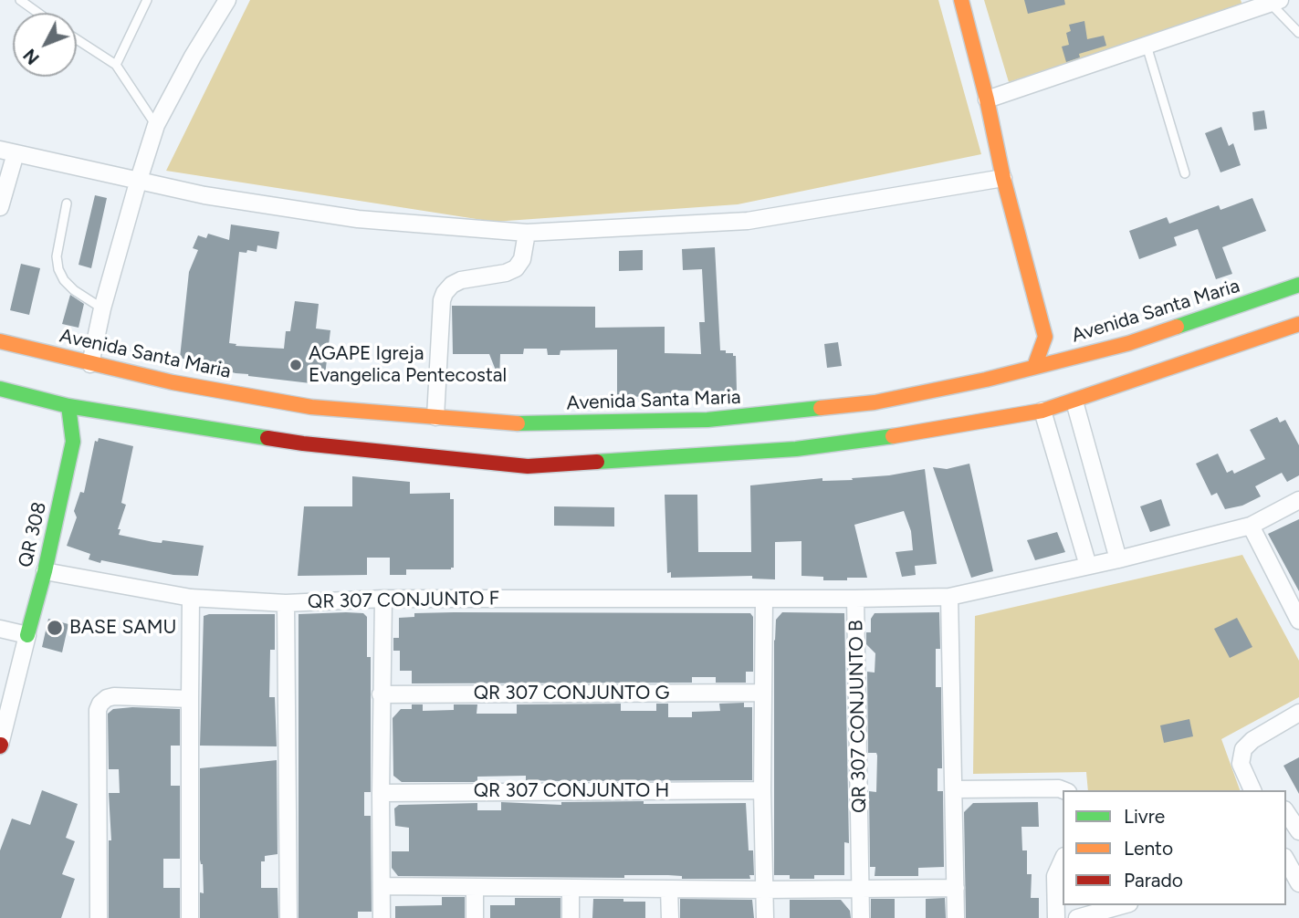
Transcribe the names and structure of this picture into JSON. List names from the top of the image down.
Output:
{
  "streets": {
    "main road": ["Avenida Santa Maria", "QR 308"],
    "street": [
      "QR 307 CONJUNTO F",
      "QR 307 CONJUNTO G",
      "QR 307 CONJUNTO B",
      "QR 307 CONJUNTO H"
    ]
  },
  "crossings": [
    ["Avenida Santa Maria", "QR 308"],
    ["QR 308", "QR 307 CONJUNTO F"],
    ["QR 307 CONJUNTO F", "QR 307 CONJUNTO B"]
  ],
  "places": ["AGAPE Igreja Evangelica Pentecostal", "BASE SAMU"],
  "legend": ["Livre", "Lento", "Parado"],
  "north": "bottom left"
}
